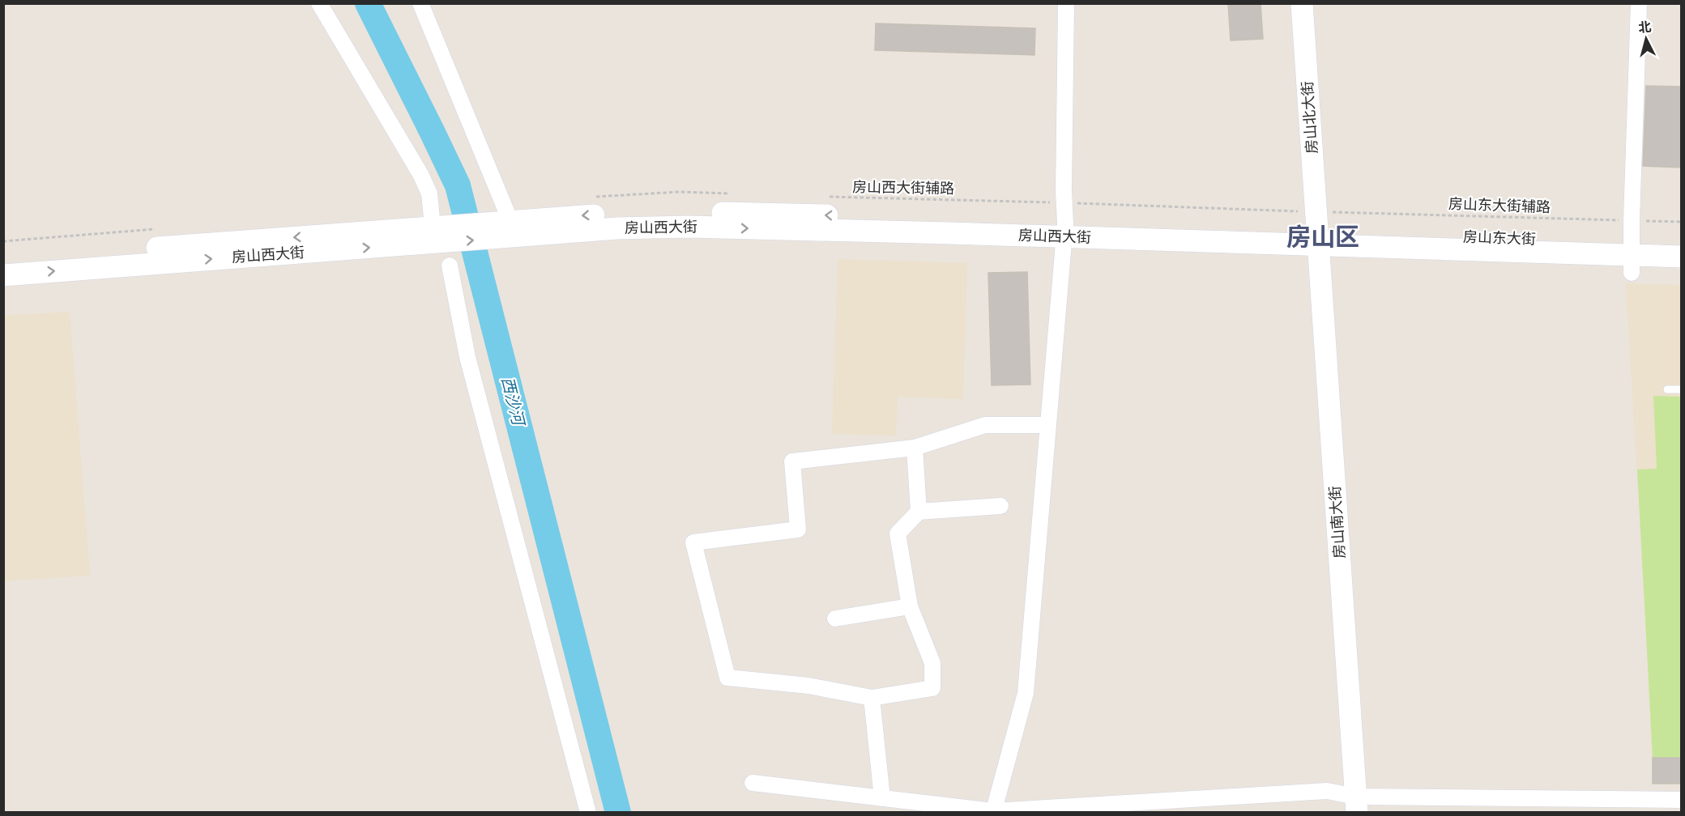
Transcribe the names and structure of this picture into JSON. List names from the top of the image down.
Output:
{
  "streets": {
    "main road": [
      "房山北大街",
      "房山西大街",
      "房山东大街",
      "房山南大街"
    ],
    "path": ["房山西大街辅路", "房山东大街辅路"]
  },
  "crossings": [
    ["房山北大街", "房山西大街辅路"],
    ["房山北大街", "房山东大街辅路"],
    ["房山北大街", "房山西大街"],
    ["房山北大街", "房山东大街"],
    ["房山北大街", "房山南大街"],
    ["房山西大街辅路", "房山东大街辅路"],
    ["房山西大街辅路", "房山西大街"],
    ["房山西大街辅路", "房山东大街"],
    ["房山西大街辅路", "房山南大街"],
    ["房山东大街辅路", "房山西大街"],
    ["房山东大街辅路", "房山东大街"],
    ["房山东大街辅路", "房山南大街"],
    ["房山西大街", "房山东大街"],
    ["房山西大街", "房山南大街"],
    ["房山东大街", "房山南大街"]
  ],
  "districts": ["房山区"],
  "water": ["西沙河"],
  "north": "top"
}
